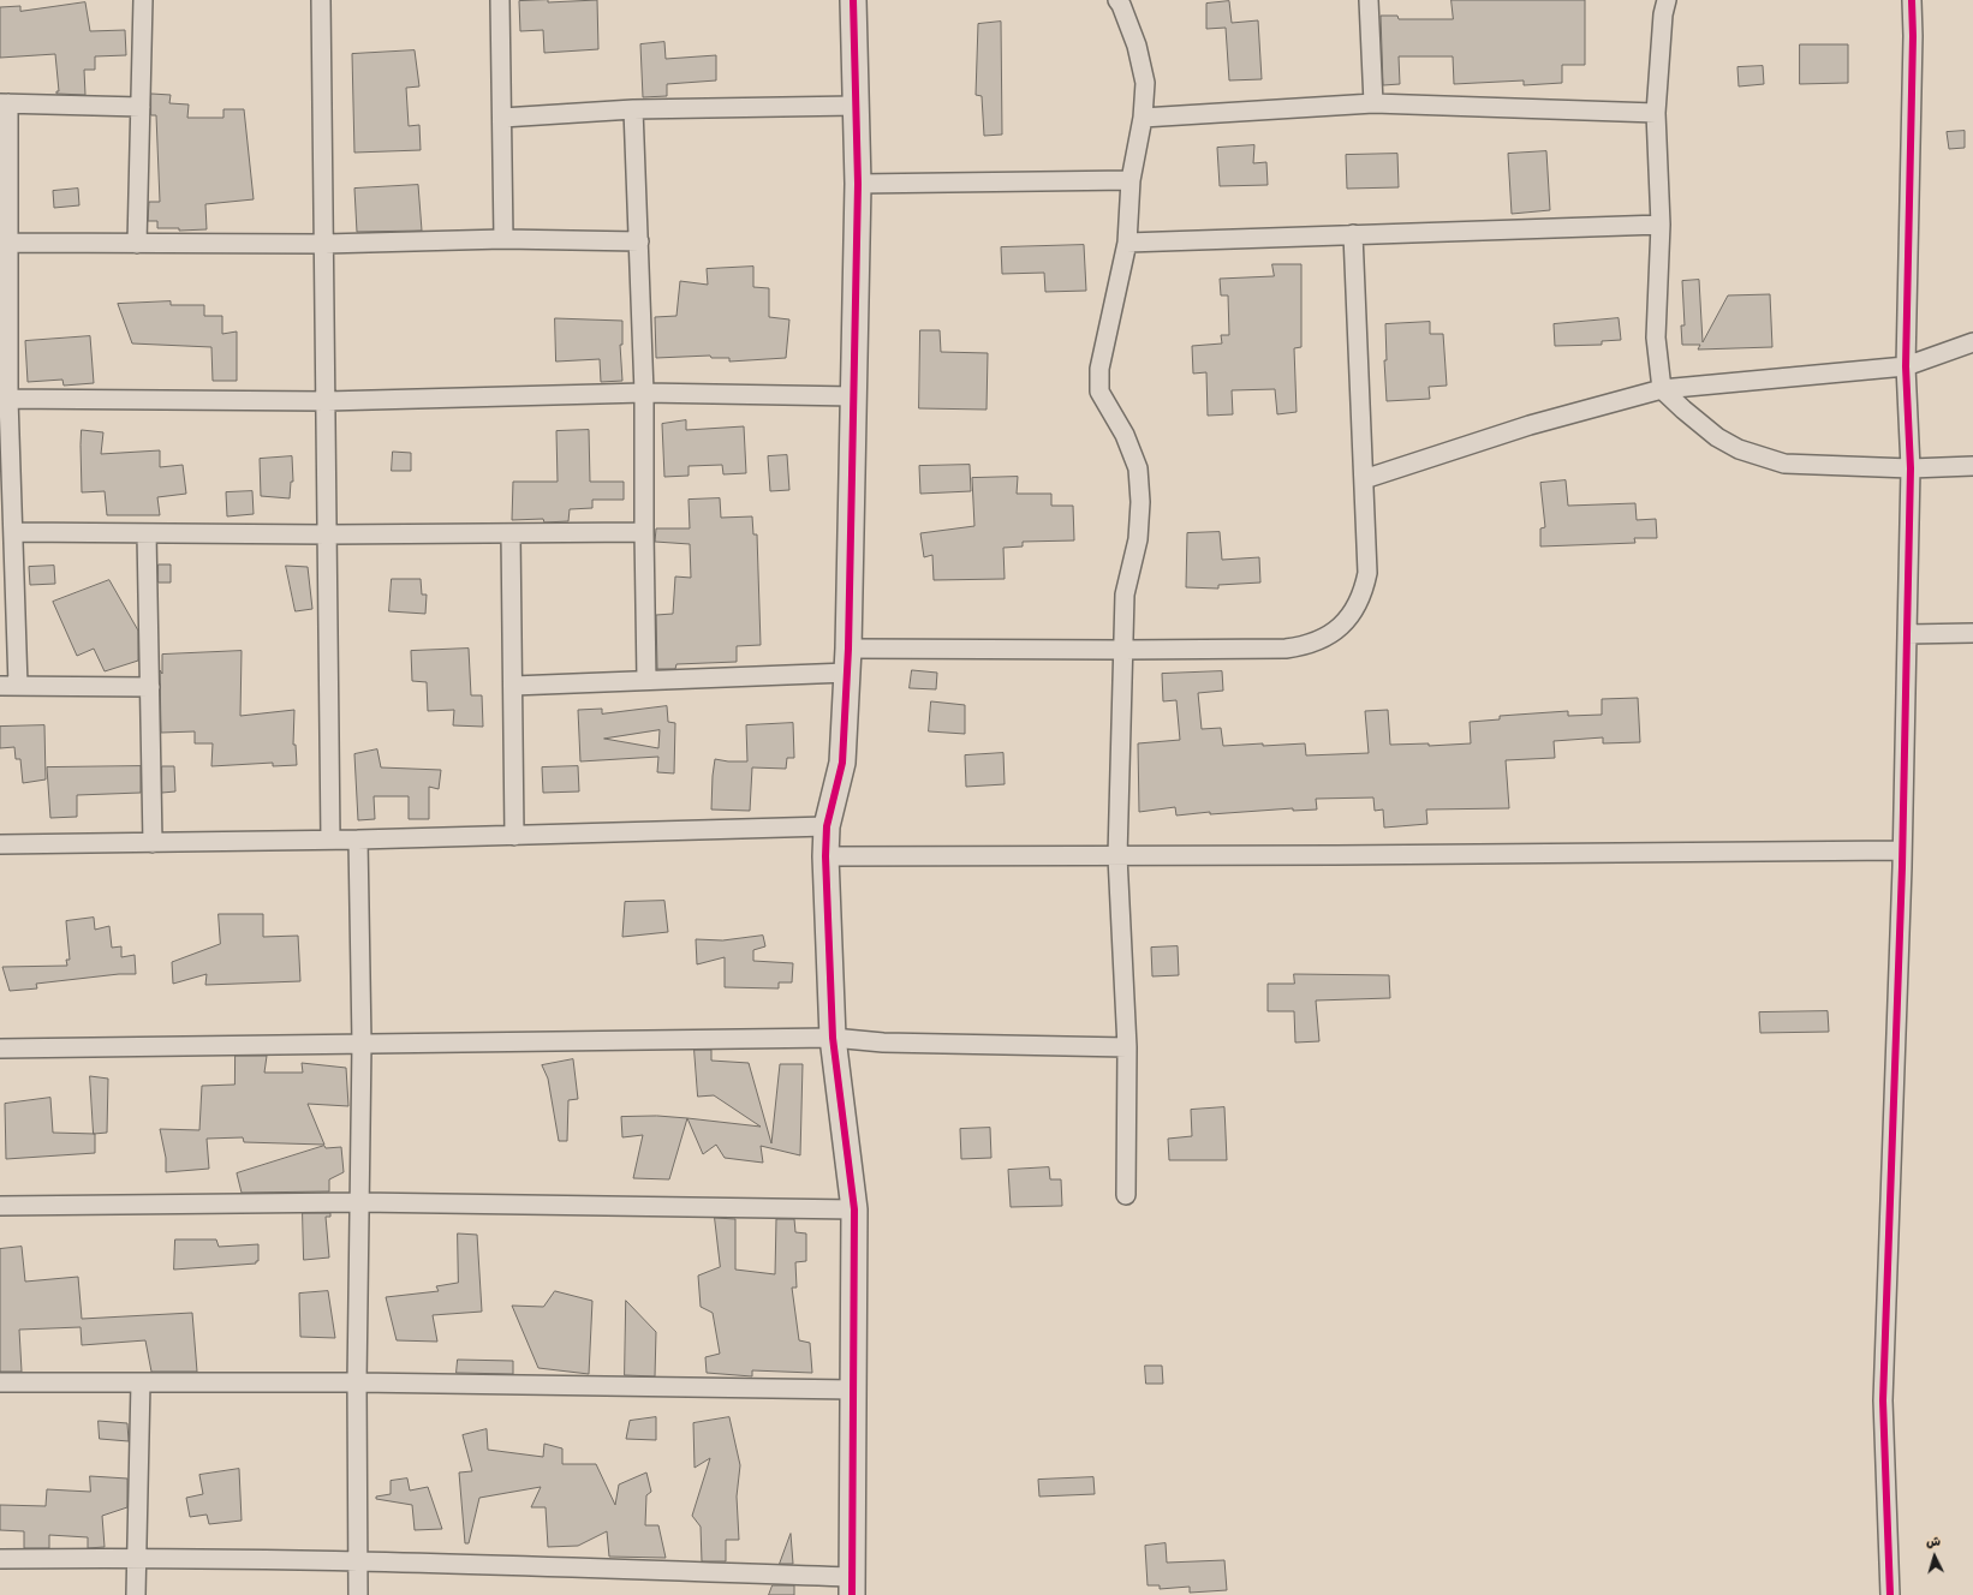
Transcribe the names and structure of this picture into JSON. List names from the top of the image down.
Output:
{
  "north": "top"
}
